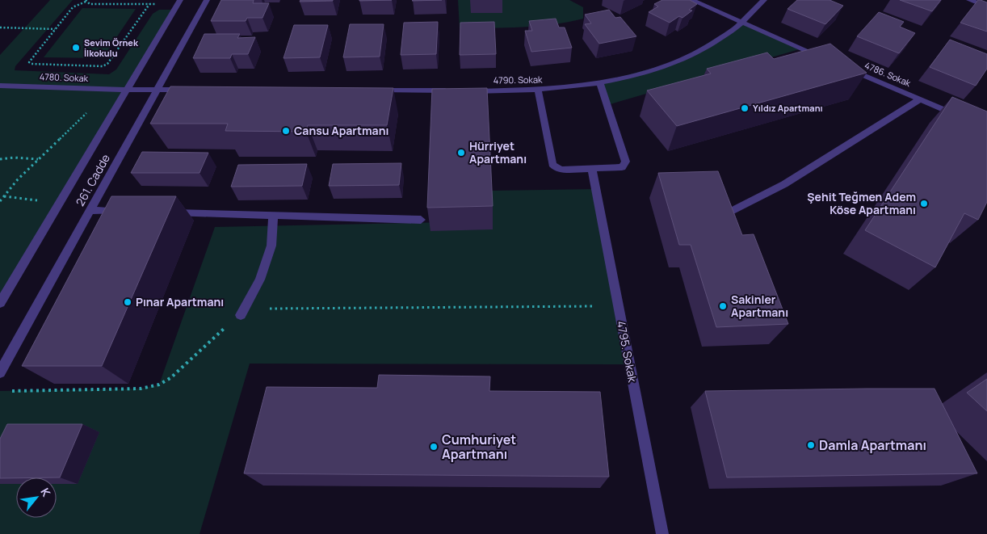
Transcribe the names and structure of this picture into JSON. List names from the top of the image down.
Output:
{
  "streets": {
    "street": [
      "4786. Sokak",
      "4780. Sokak",
      "4790. Sokak",
      "261. Cadde",
      "4795. Sokak"
    ]
  },
  "crossings": [
    ["4780. Sokak", "261. Cadde"]
  ],
  "places": [
    "Sevim Örnek İlkokulu",
    "Yıldız Apartmanı",
    "Cansu Apartmanı",
    "Hürriyet Apartmanı",
    "Şehit Teğmen Adem Köse Apartmanı",
    "Pınar Apartmanı",
    "Sakinler Apartmanı",
    "Damla Apartmanı",
    "Cumhuriyet Apartmanı"
  ],
  "north": "top right"
}
